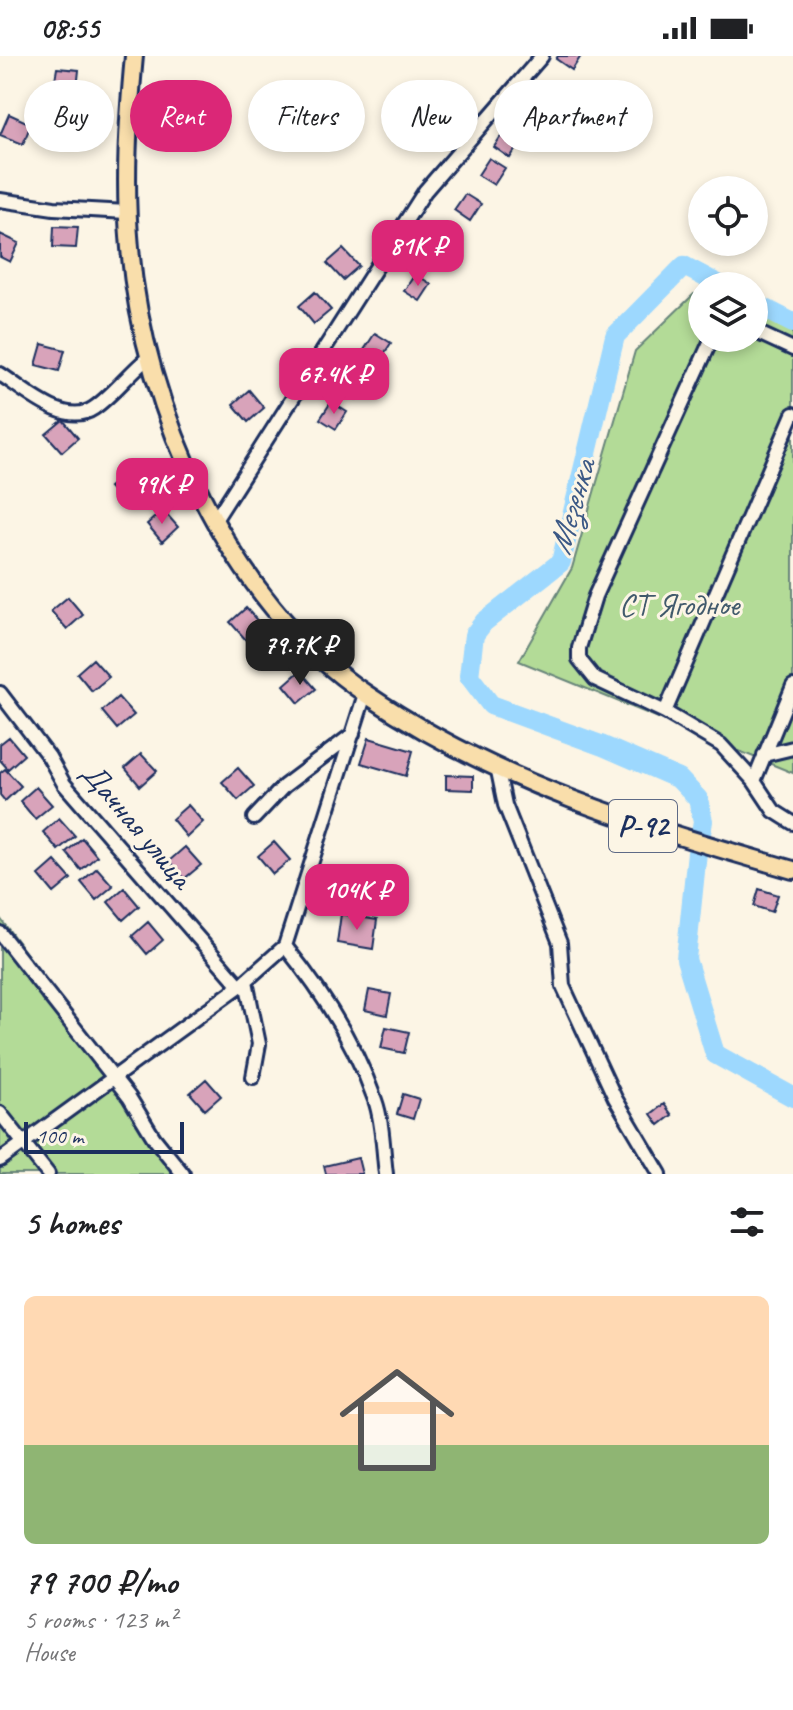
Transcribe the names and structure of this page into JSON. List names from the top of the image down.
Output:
{
  "streets": {
    "main road": ["Р-92"],
    "street": ["Дачная улица"]
  },
  "water": ["Мезенка"],
  "parks": ["СТ Ягодное"],
  "scale_bar": "100 m",
  "page": {
    "status": "08:55",
    "chip": [
      "Buy",
      "Rent",
      "Filters",
      "New",
      "Apartment"
    ],
    "price": [
      "81K ₽",
      "67.4K ₽",
      "99K ₽",
      "79.7K ₽",
      "104K ₽"
    ],
    "scale": "100 m",
    "heading": "5 homes",
    "list": [
      {
        "name": "79 700 ₽/mo",
        "note": "5 rooms · 123 m² · House"
      }
    ]
  }
}
